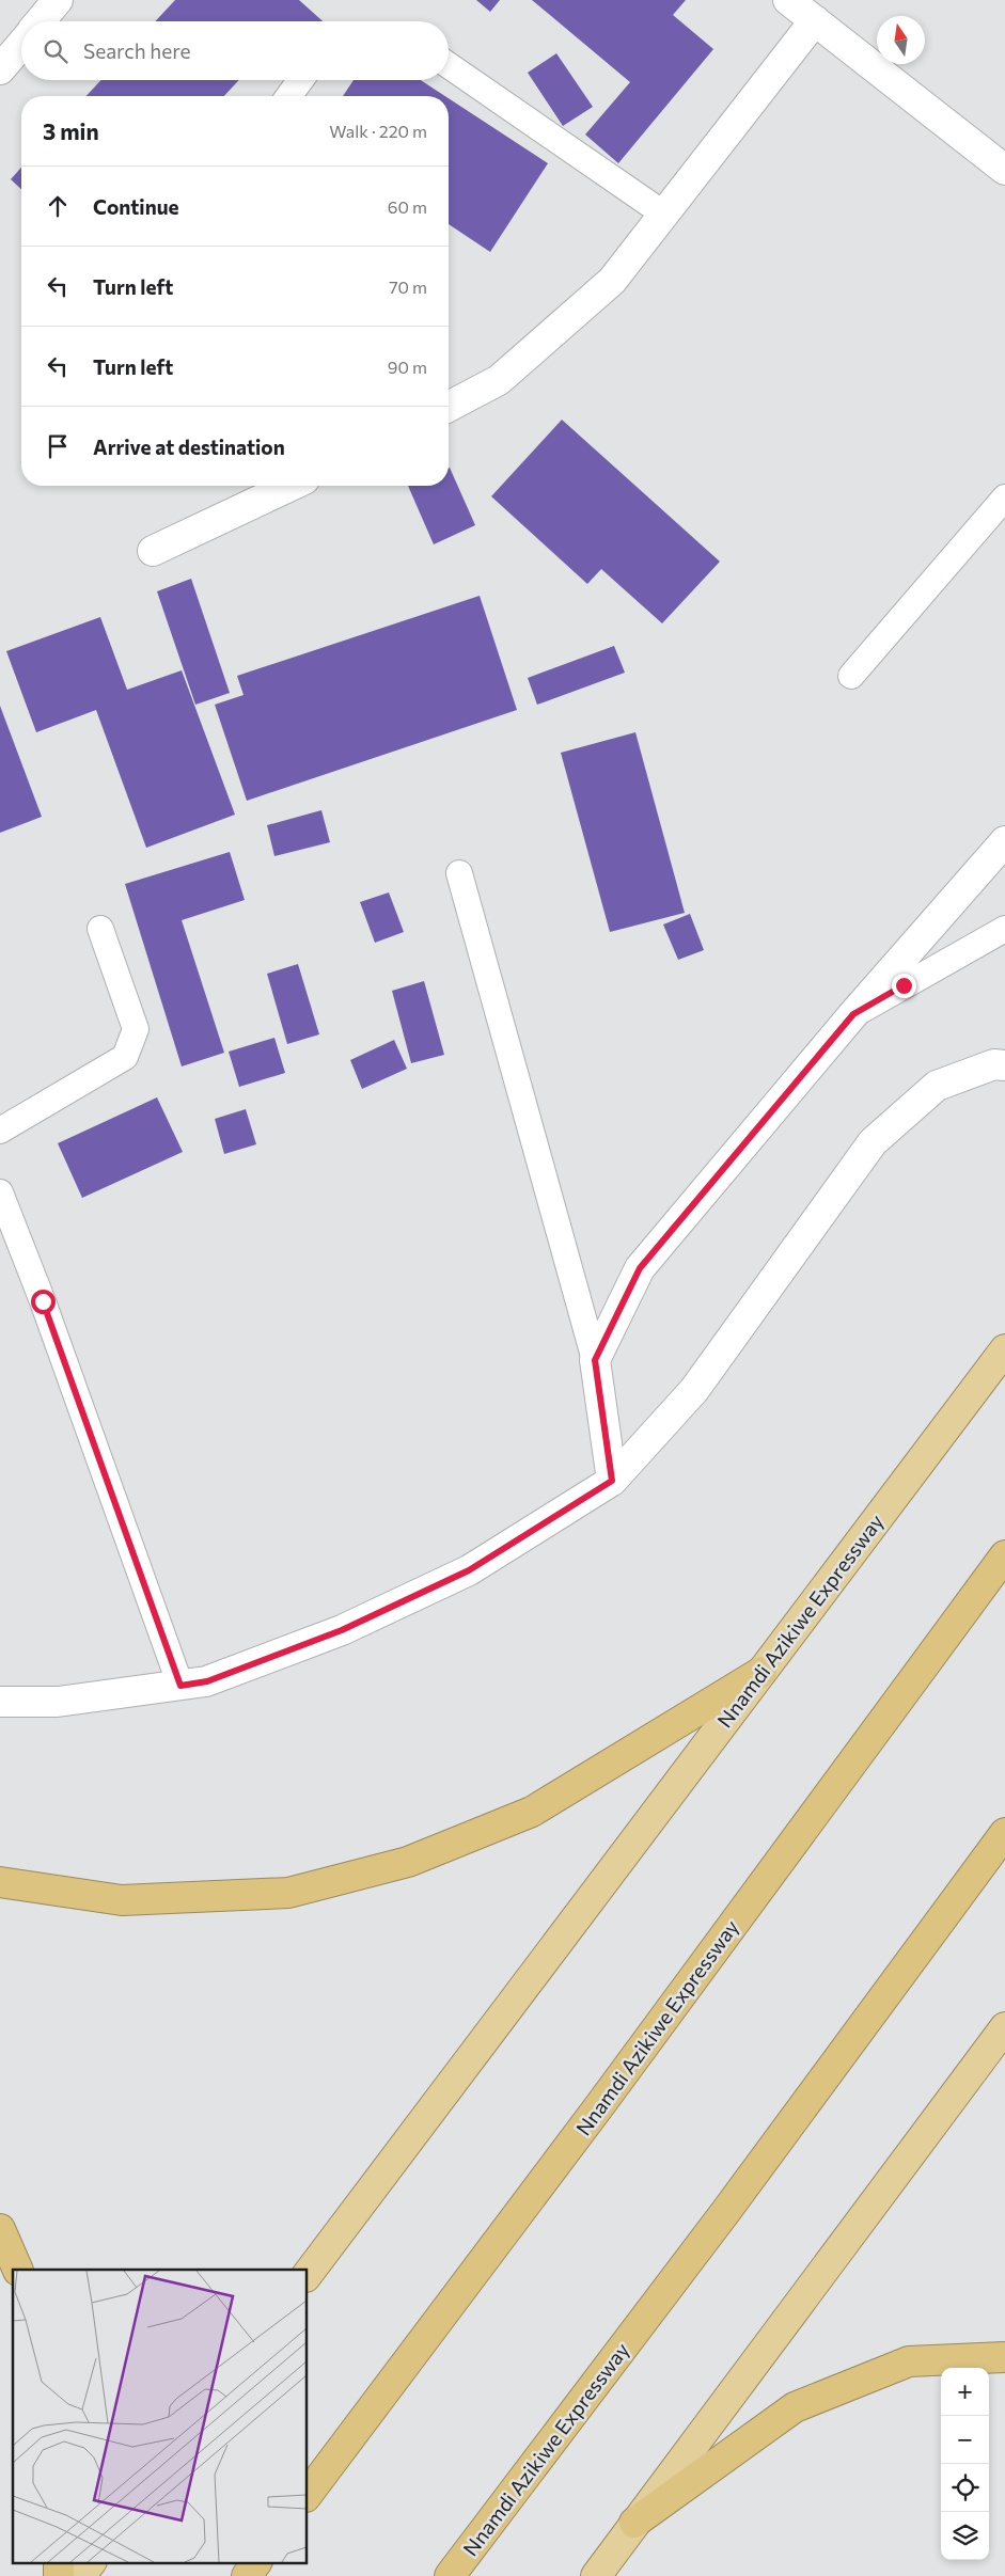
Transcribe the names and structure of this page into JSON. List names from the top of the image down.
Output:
{
  "streets": {
    "highway": ["Nnamdi Azikiwe Expressway"]
  },
  "north": "top",
  "page": {
    "search": "Search here",
    "heading": ["3 min", "Walk · 220 m"],
    "list": [
      ["Continue", "60 m"],
      ["Turn left", "70 m"],
      ["Turn left", "90 m"],
      "Arrive at destination"
    ],
    "map_buttons": ["+", "−"]
  }
}
